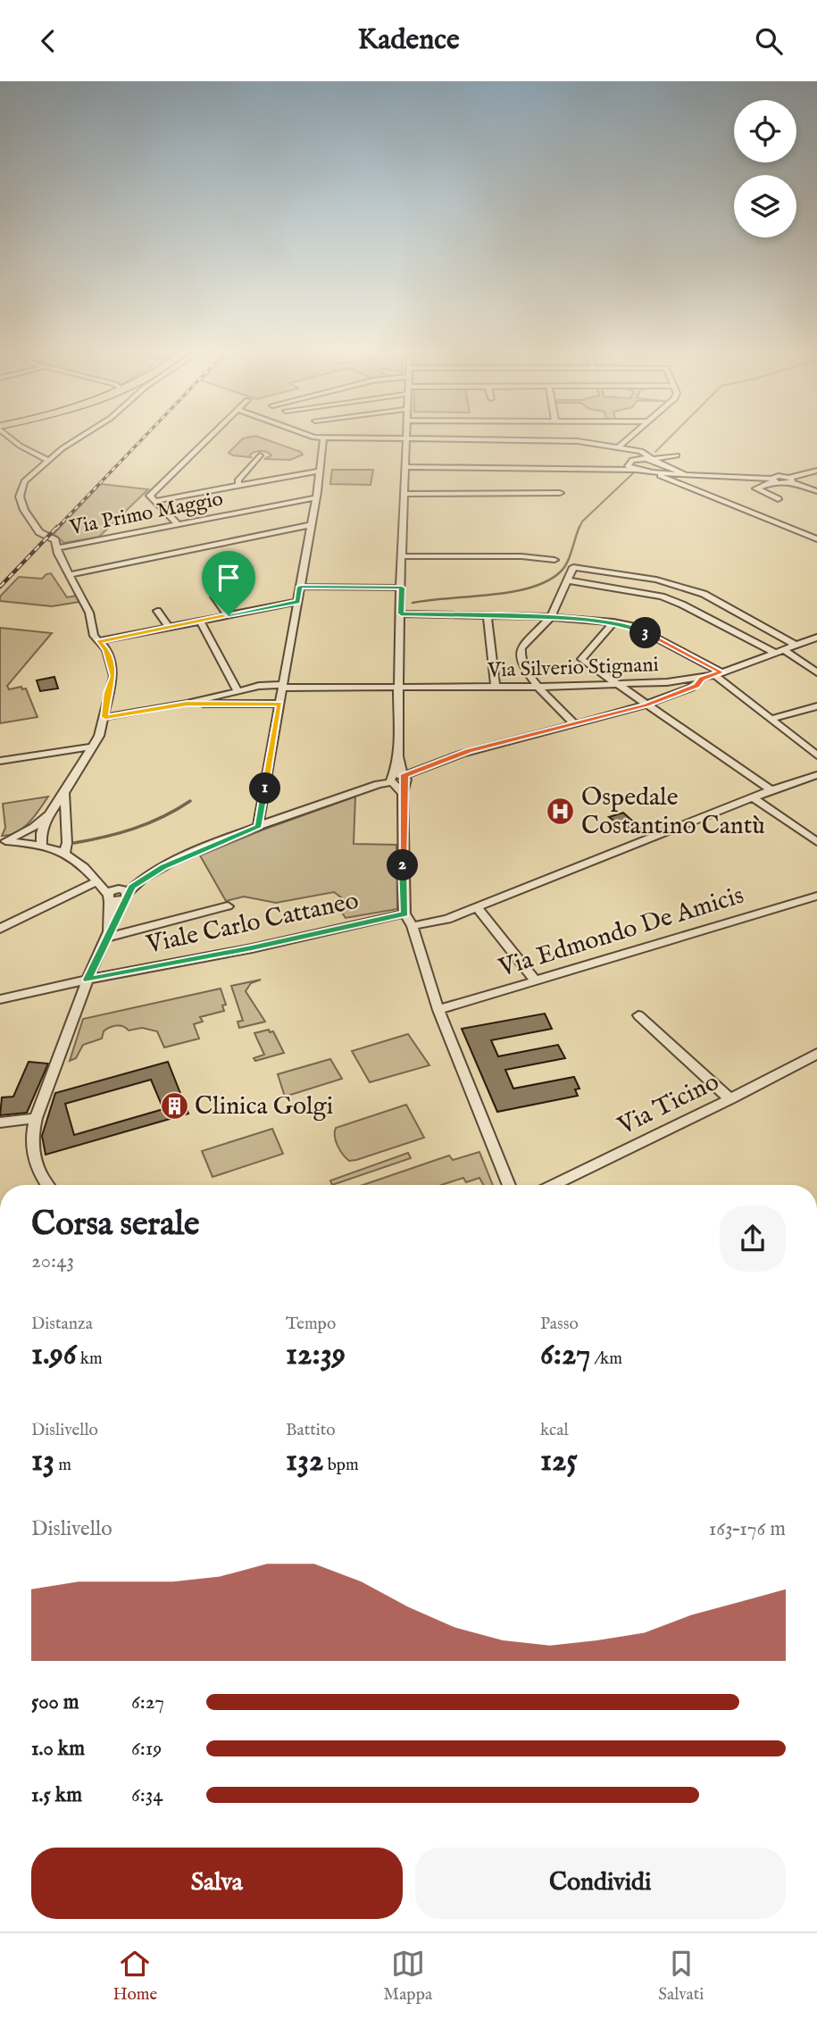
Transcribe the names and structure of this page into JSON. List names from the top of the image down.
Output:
{
  "streets": {
    "street": [
      "Via Primo Maggio",
      "Via Silverio Stignani",
      "Viale Carlo Cattaneo",
      "Via Edmondo De Amicis",
      "Via Ticino"
    ]
  },
  "places": {
    "hospital": ["Ospedale Costantino Cantù"],
    "building": ["Clinica Golgi"]
  },
  "page": {
    "header": "Kadence",
    "pins": ["3", "1", "2"],
    "heading": ["Corsa serale", "20:43"],
    "stats": [
      ["Distanza", "1.96 km"],
      ["Tempo", "12:39"],
      ["Passo", "6:27 /km"],
      ["Dislivello", "13 m"],
      ["Battito", "132 bpm"],
      ["kcal", "125"]
    ],
    "chart": ["Dislivello", "163–176 m"],
    "list": [
      {
        "name": "500 m",
        "note": "6:27"
      },
      {
        "name": "1.0 km",
        "note": "6:19"
      },
      {
        "name": "1.5 km",
        "note": "6:34"
      }
    ],
    "buttons": ["Salva", "Condividi"],
    "tabs": ["Home", "Mappa", "Salvati"]
  }
}
